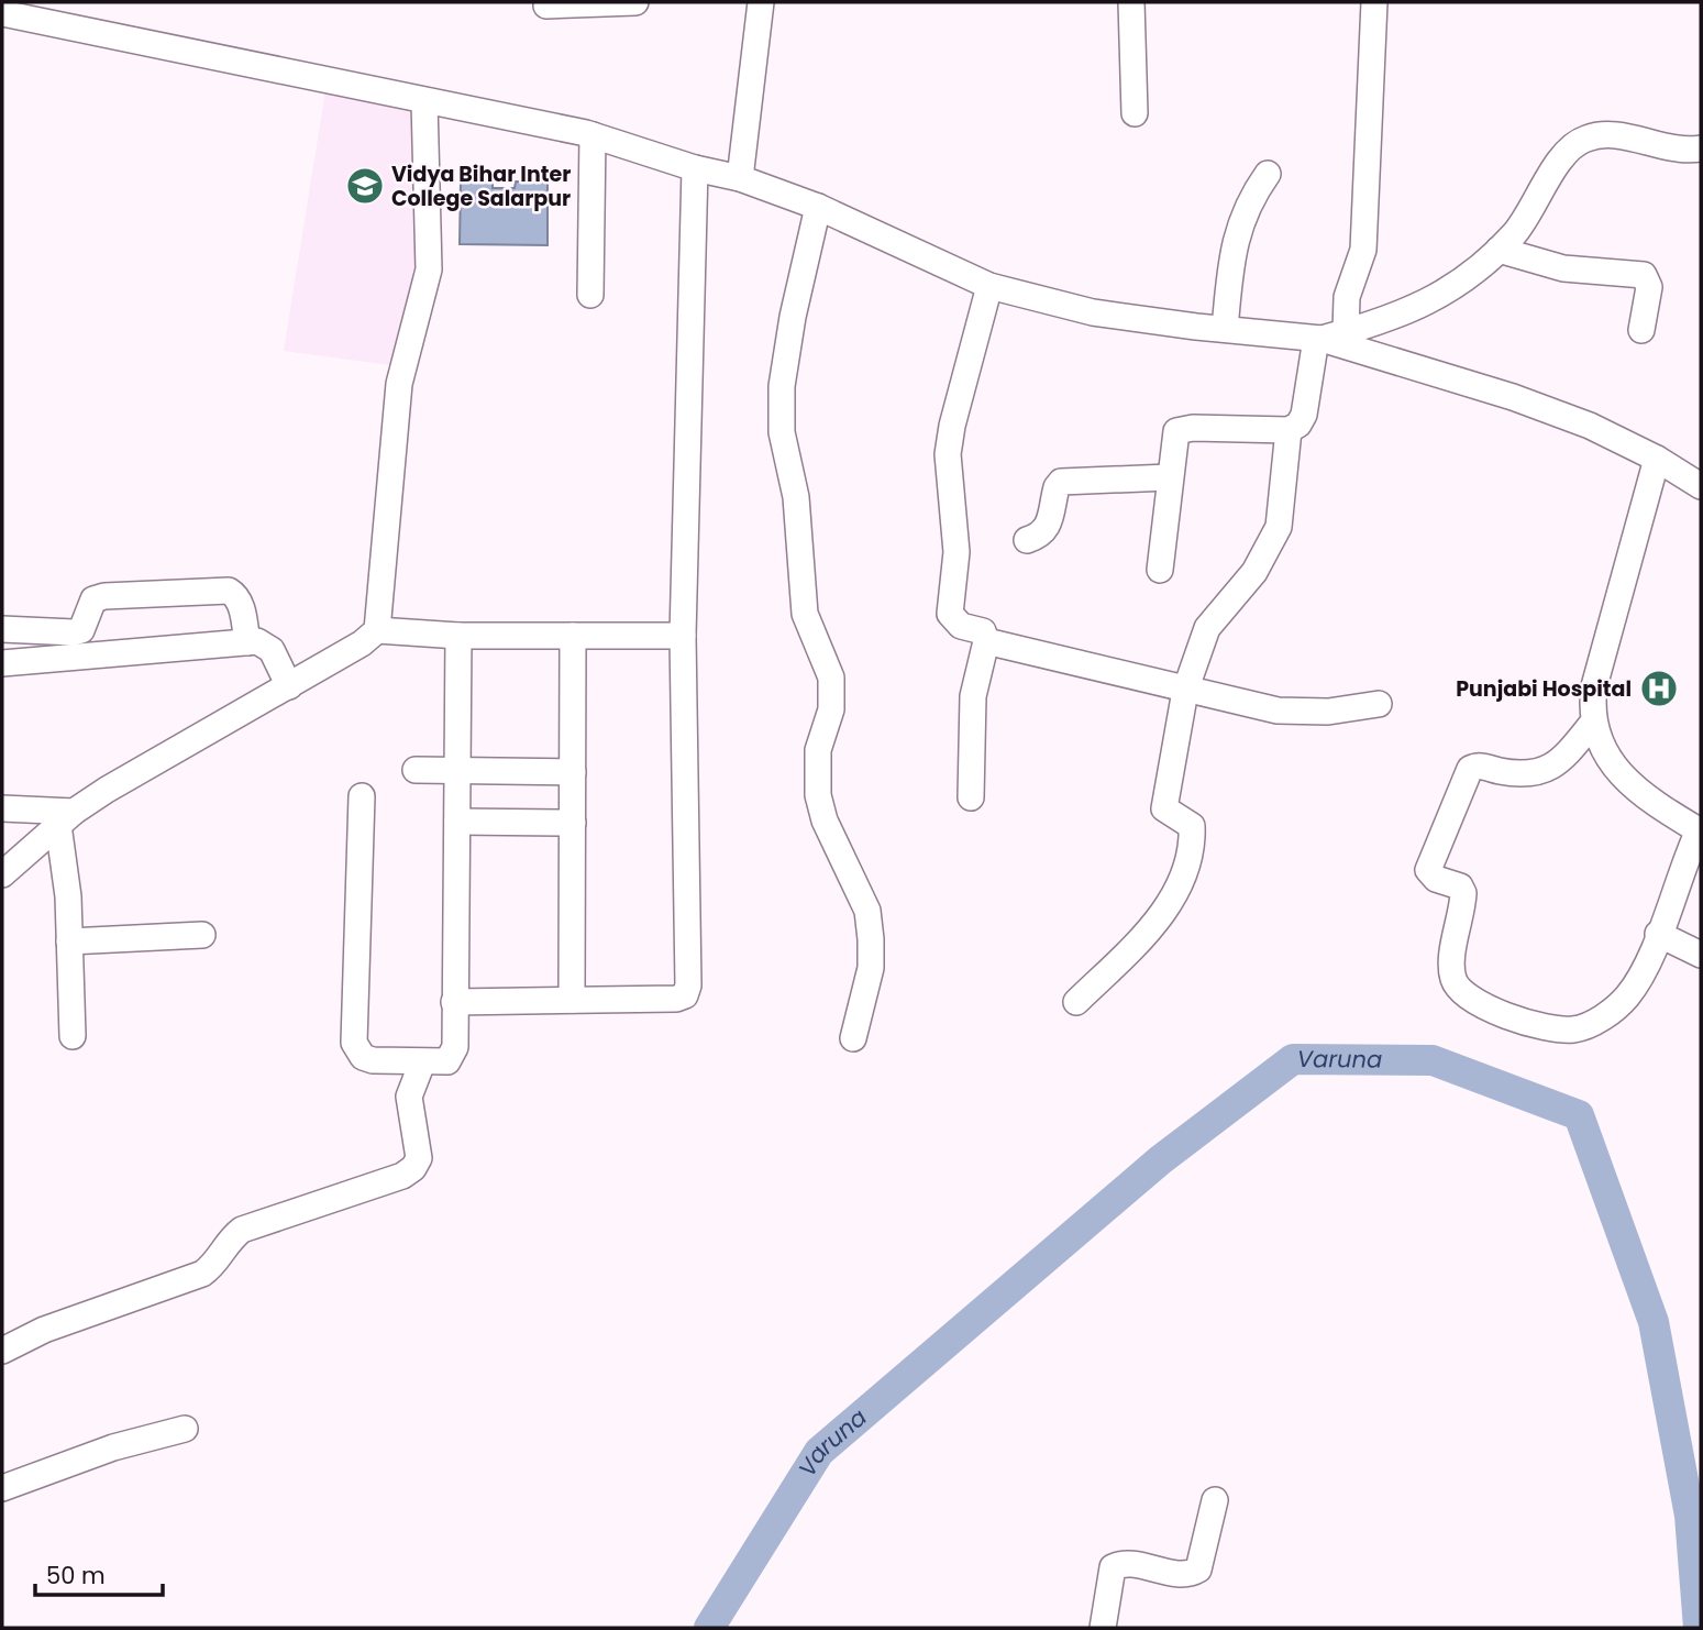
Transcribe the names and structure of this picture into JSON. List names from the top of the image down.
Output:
{
  "water": ["Varuna"],
  "places": {
    "school or university": ["Vidya Bihar Inter College Salarpur"],
    "hospital": ["Punjabi Hospital"]
  },
  "scale_bar": "50 m"
}
